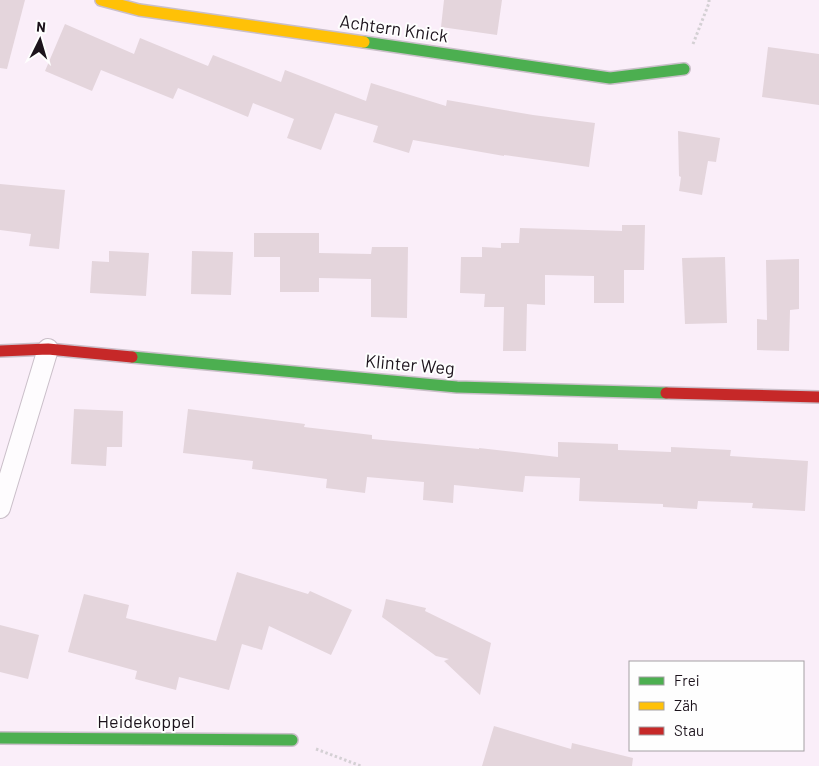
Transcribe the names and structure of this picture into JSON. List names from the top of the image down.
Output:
{
  "streets": {
    "street": ["Achtern Knick", "Klinter Weg", "Heidekoppel"]
  },
  "legend": ["Frei", "Zäh", "Stau"],
  "north": "top"
}
